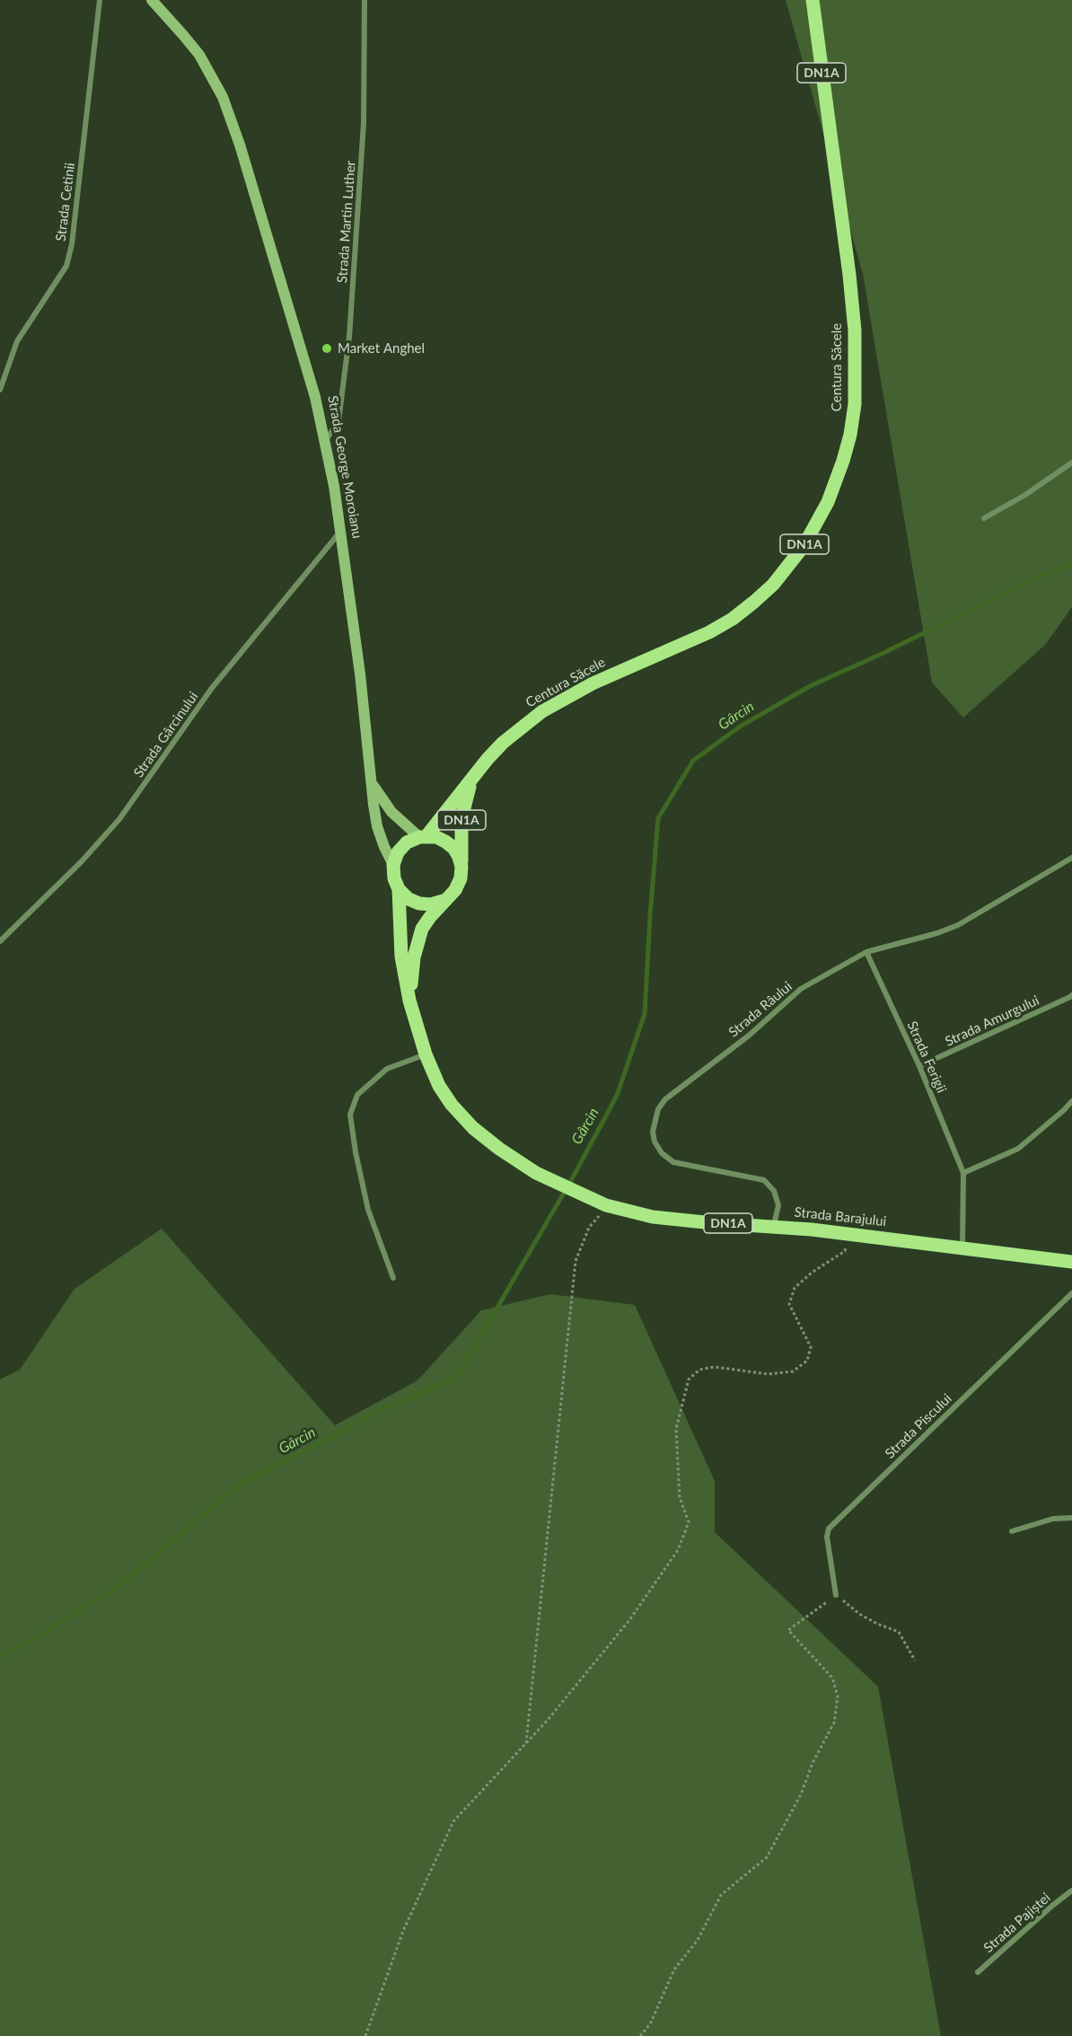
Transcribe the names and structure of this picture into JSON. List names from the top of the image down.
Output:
{
  "streets": {
    "main road": [
      "DN1A",
      "Centura Săcele",
      "Strada George Moroianu",
      "Strada Barajului"
    ],
    "street": [
      "Strada Cetinii",
      "Strada Martin Luther",
      "Strada Gârcinului",
      "Strada Râului",
      "Strada Amurgului",
      "Strada Ferigii",
      "Strada Piscului",
      "Strada Pajiștei"
    ]
  },
  "crossings": [
    ["DN1A", "Centura Săcele"],
    ["DN1A", "Strada George Moroianu"],
    ["DN1A", "Strada Barajului"],
    ["Strada Martin Luther", "Strada George Moroianu"],
    ["Centura Săcele", "Strada George Moroianu"],
    ["Strada George Moroianu", "Strada Gârcinului"],
    ["Strada Râului", "Strada Ferigii"],
    ["Strada Râului", "Strada Barajului"],
    ["Strada Amurgului", "Strada Ferigii"],
    ["Strada Ferigii", "Strada Barajului"]
  ],
  "water": ["Gârcin"],
  "places": ["Market Anghel"]
}
